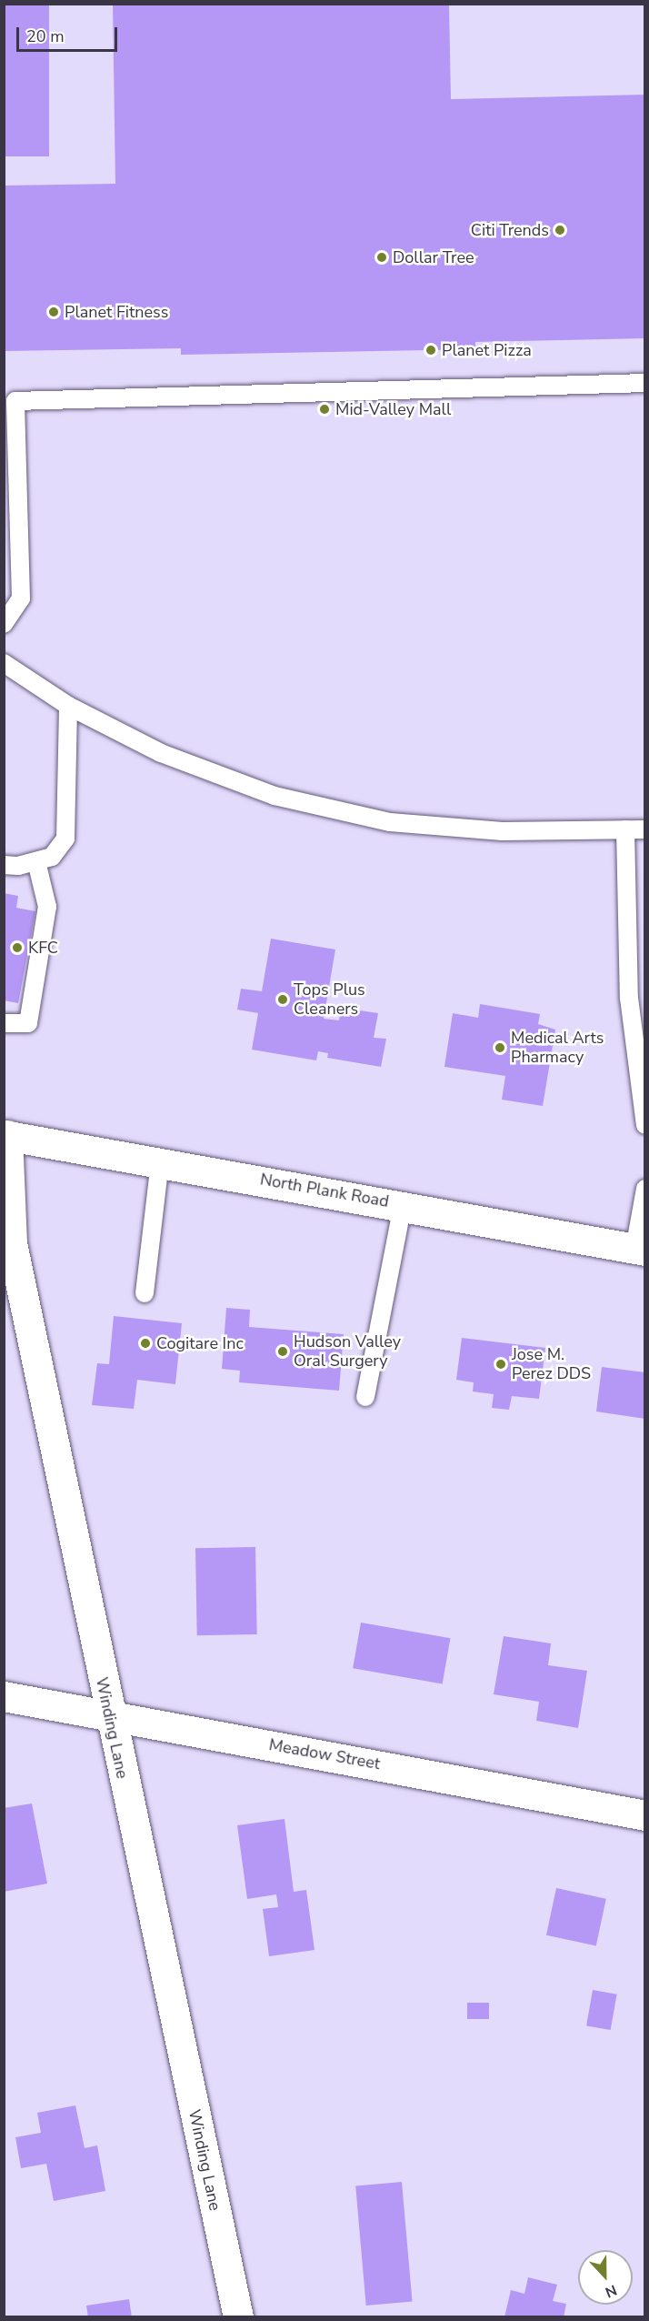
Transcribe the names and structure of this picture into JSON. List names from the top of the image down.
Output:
{
  "streets": {
    "street": ["North Plank Road", "Winding Lane", "Meadow Street"]
  },
  "crossings": [
    ["North Plank Road", "Winding Lane"],
    ["Winding Lane", "Meadow Street"]
  ],
  "places": [
    "Citi Trends",
    "Dollar Tree",
    "Planet Fitness",
    "Planet Pizza",
    "Mid-Valley Mall",
    "KFC",
    "Tops Plus Cleaners",
    "Medical Arts Pharmacy",
    "Cogitare Inc",
    "Hudson Valley Oral Surgery",
    "Jose M. Perez DDS"
  ],
  "scale_bar": "20 m",
  "north": "bottom"
}
